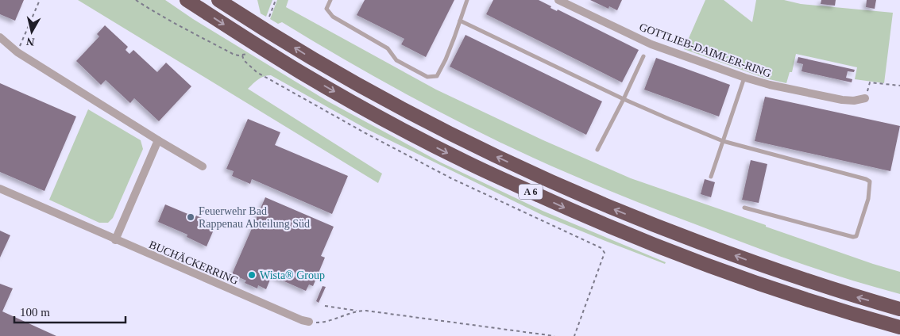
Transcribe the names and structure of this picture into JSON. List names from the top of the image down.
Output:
{
  "streets": {
    "highway": ["A 6"],
    "street": ["GOTTLIEB-DAIMLER-RING", "BUCHÄCKERRING"]
  },
  "places": ["Feuerwehr Bad Rappenau Abteilung Süd", "Wista® Group"],
  "scale_bar": "100 m",
  "north": "bottom"
}
